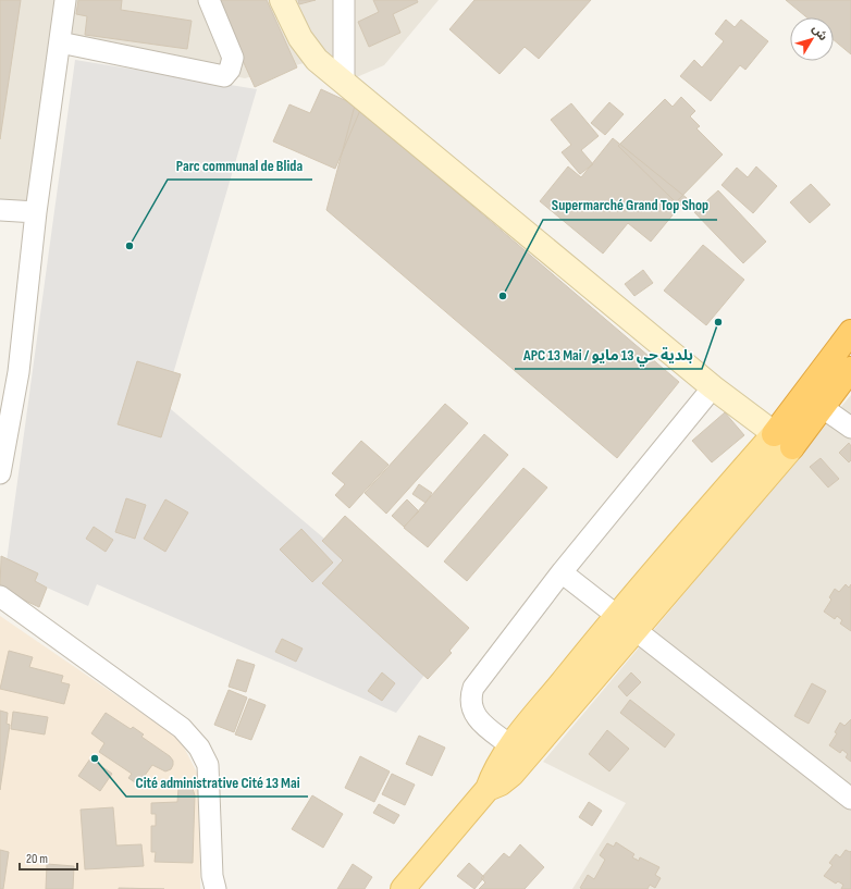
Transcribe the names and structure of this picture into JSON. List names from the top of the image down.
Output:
{
  "places": [
    "Parc communal de Blida",
    "Supermarché Grand Top Shop",
    "APC 13 Mai / بلدية حي 13 مايو",
    "Cité administrative Cité 13 Mai"
  ],
  "scale_bar": "20 m",
  "north": "top right"
}
